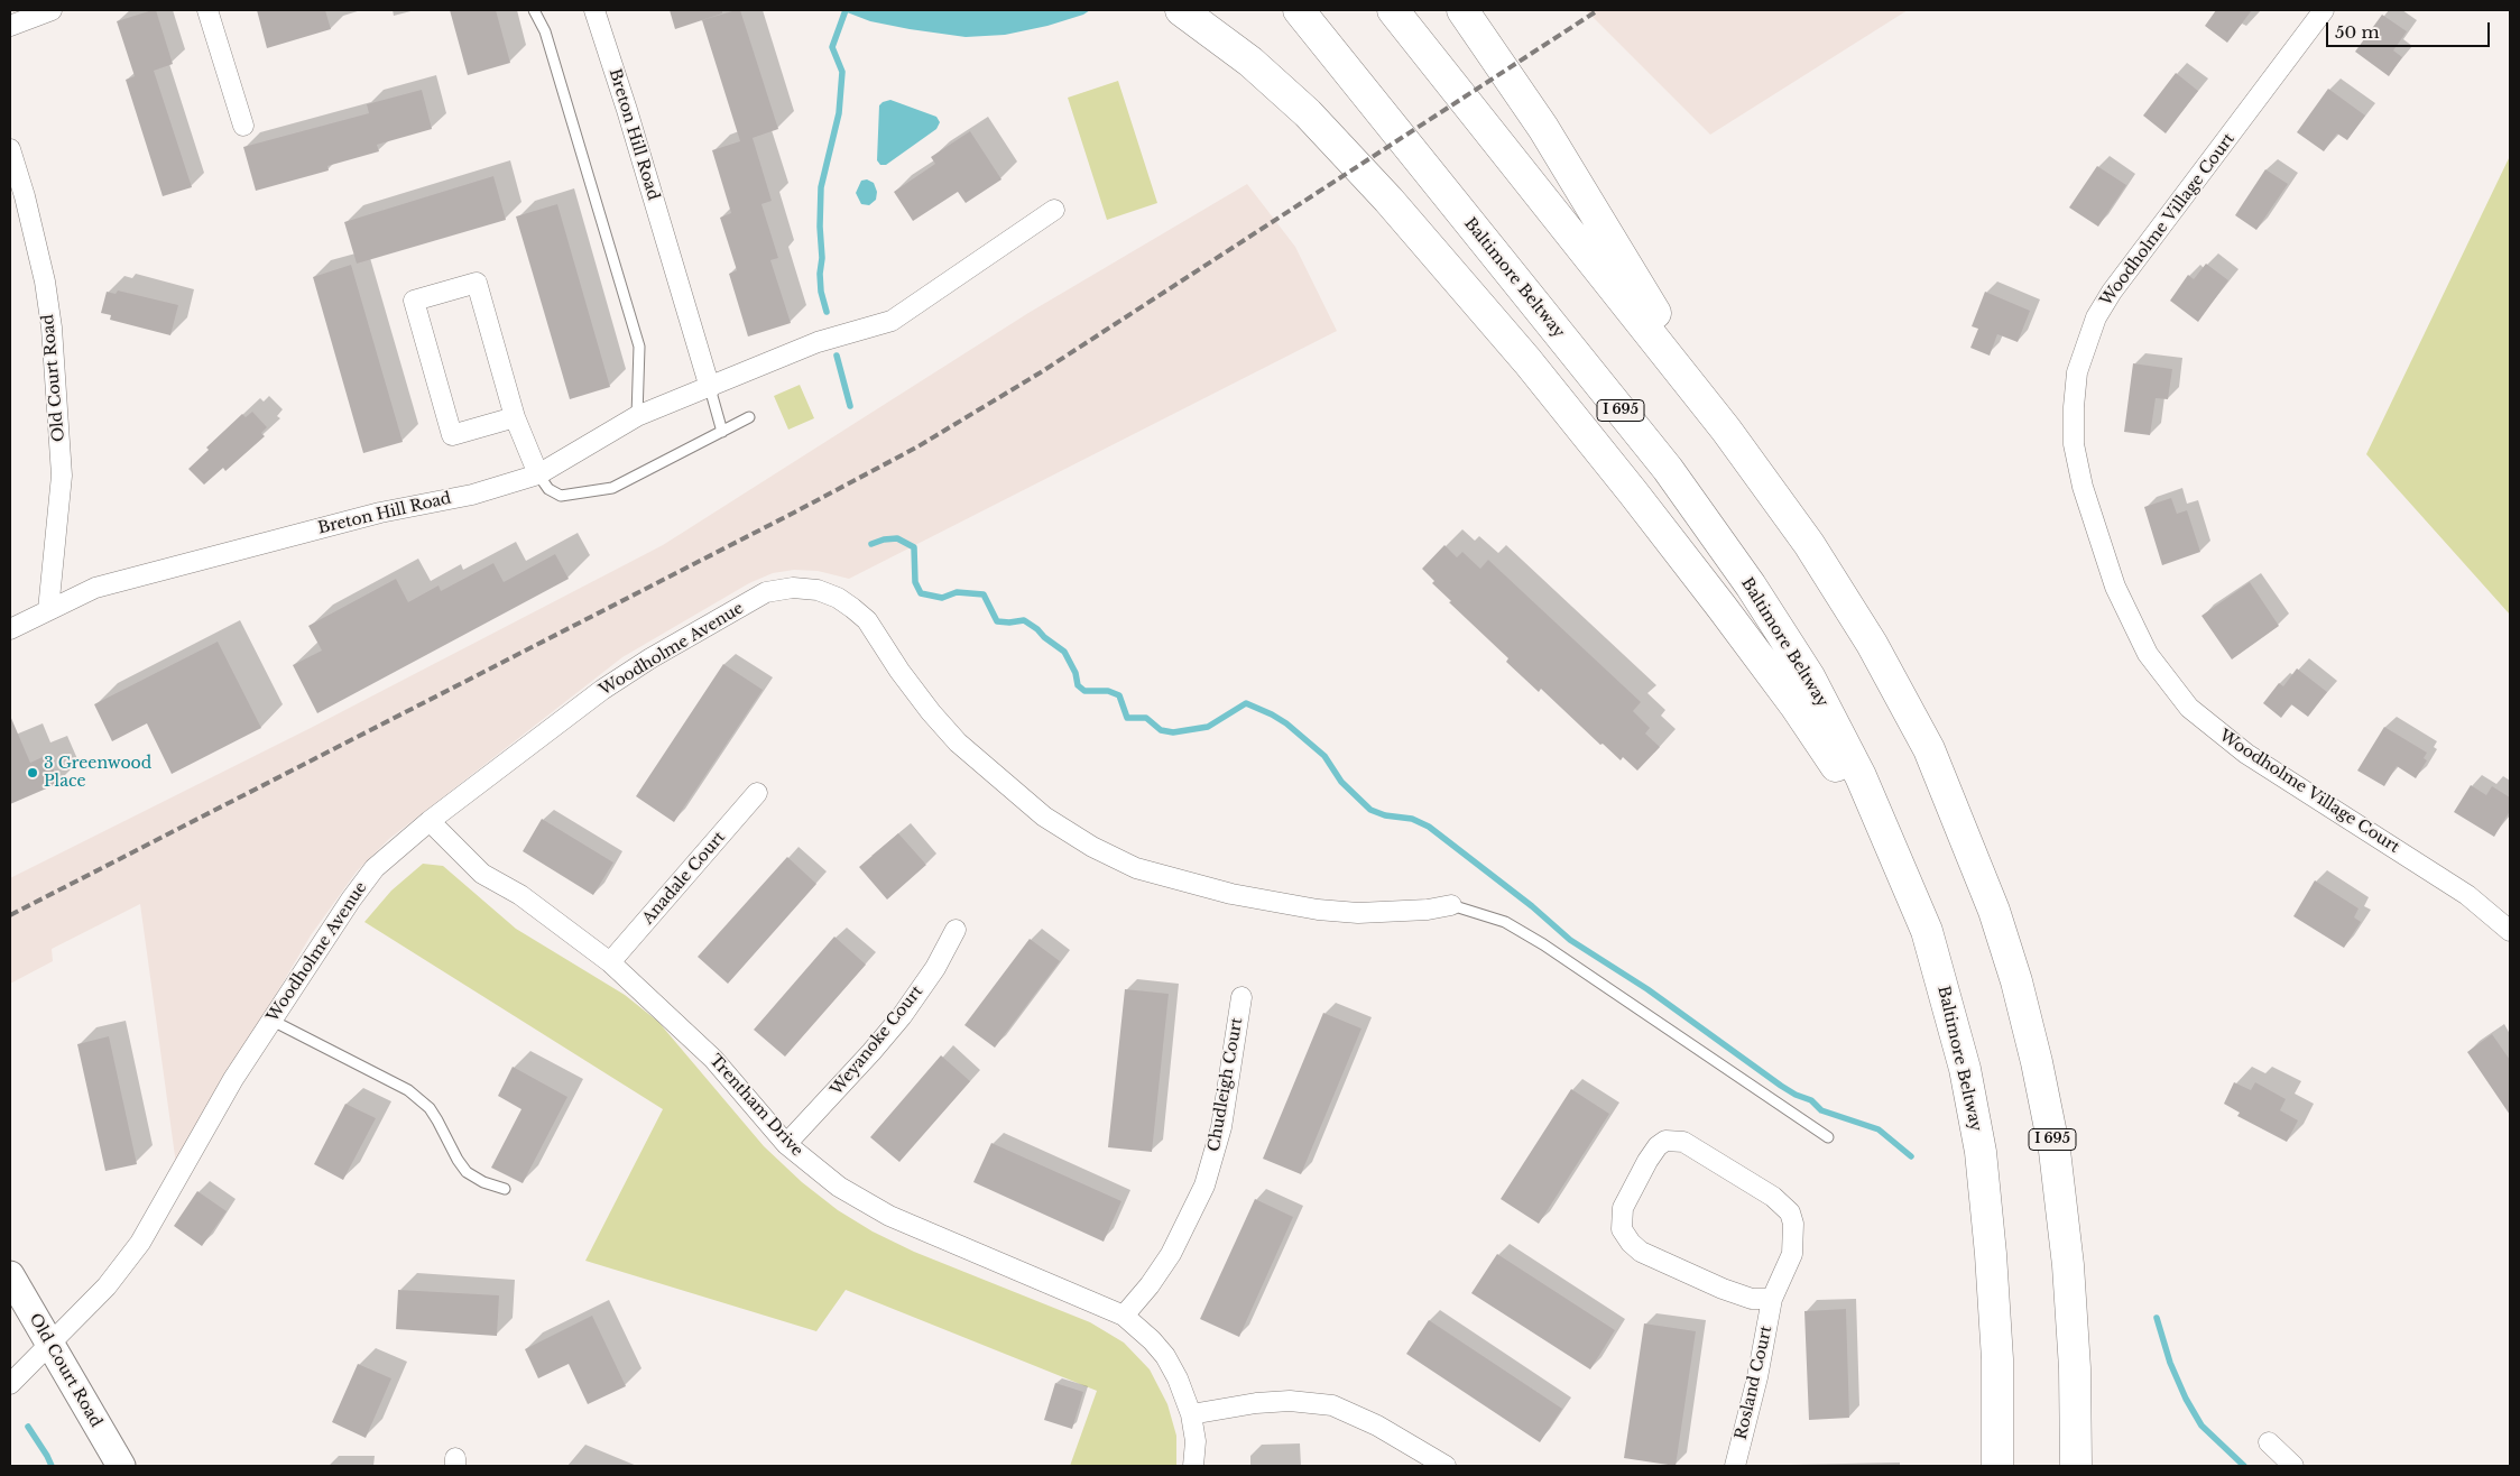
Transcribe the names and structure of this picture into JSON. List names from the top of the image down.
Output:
{
  "streets": {
    "highway": ["Baltimore Beltway", "I 695"],
    "main road": ["Old Court Road"],
    "street": [
      "Breton Hill Road",
      "Woodholme Village Court",
      "Woodholme Avenue",
      "Anadale Court",
      "Weyanoke Court",
      "Chudleigh Court",
      "Trentham Drive",
      "Rosland Court"
    ]
  },
  "crossings": [
    ["Breton Hill Road", "Old Court Road"],
    ["Old Court Road", "Woodholme Avenue"],
    ["Woodholme Avenue", "Trentham Drive"],
    ["Anadale Court", "Trentham Drive"],
    ["Weyanoke Court", "Trentham Drive"],
    ["Chudleigh Court", "Trentham Drive"]
  ],
  "places": ["3 Greenwood Place"],
  "scale_bar": "50 m"
}
